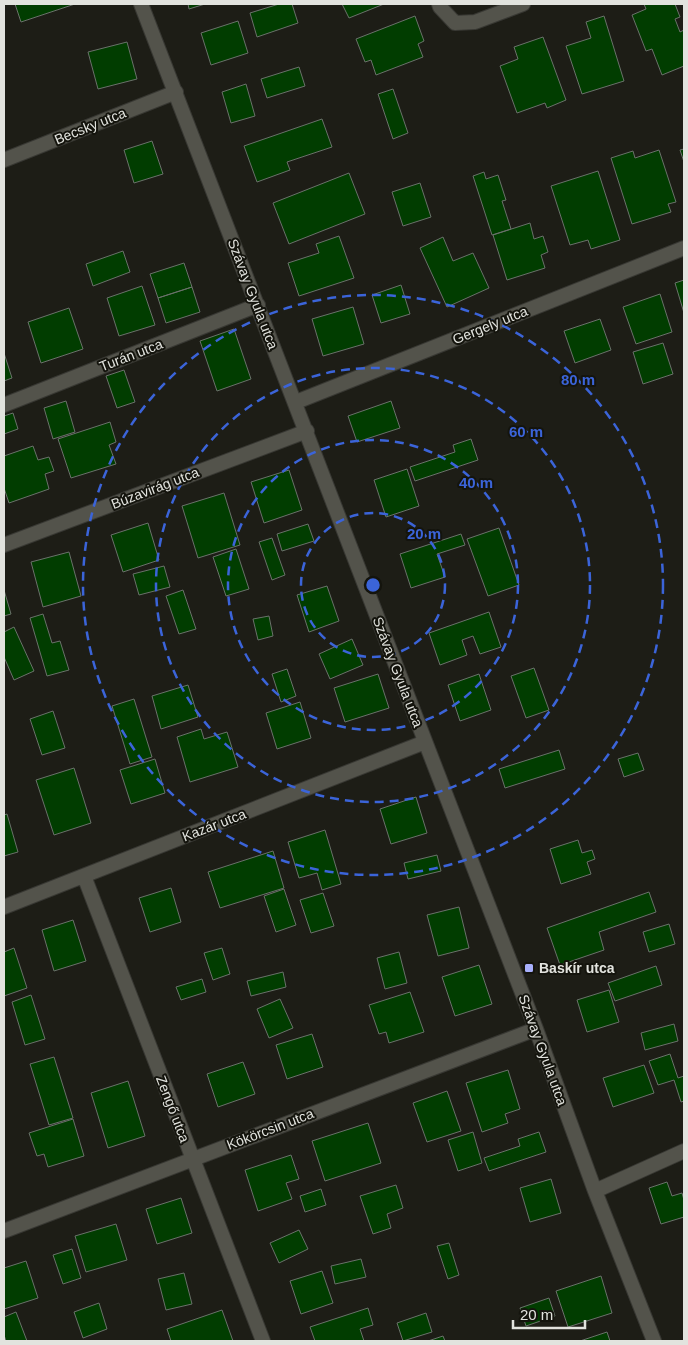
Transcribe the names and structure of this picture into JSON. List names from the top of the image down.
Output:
{
  "streets": {
    "street": [
      "Becsky utca",
      "Szávay Gyula utca",
      "Gergely utca",
      "Turán utca",
      "Búzavirág utca",
      "Kazár utca",
      "Zengő utca",
      "Kökörcsin utca"
    ]
  },
  "crossings": [
    ["Becsky utca", "Szávay Gyula utca"],
    ["Szávay Gyula utca", "Gergely utca"],
    ["Szávay Gyula utca", "Turán utca"],
    ["Szávay Gyula utca", "Búzavirág utca"],
    ["Szávay Gyula utca", "Kazár utca"],
    ["Szávay Gyula utca", "Kökörcsin utca"],
    ["Kazár utca", "Zengő utca"],
    ["Zengő utca", "Kökörcsin utca"]
  ],
  "places": {
    "transit": ["Baskír utca"]
  },
  "scale_bar": "20 m",
  "rings": [
    "80 m",
    "60 m",
    "40 m",
    "20 m"
  ]
}
